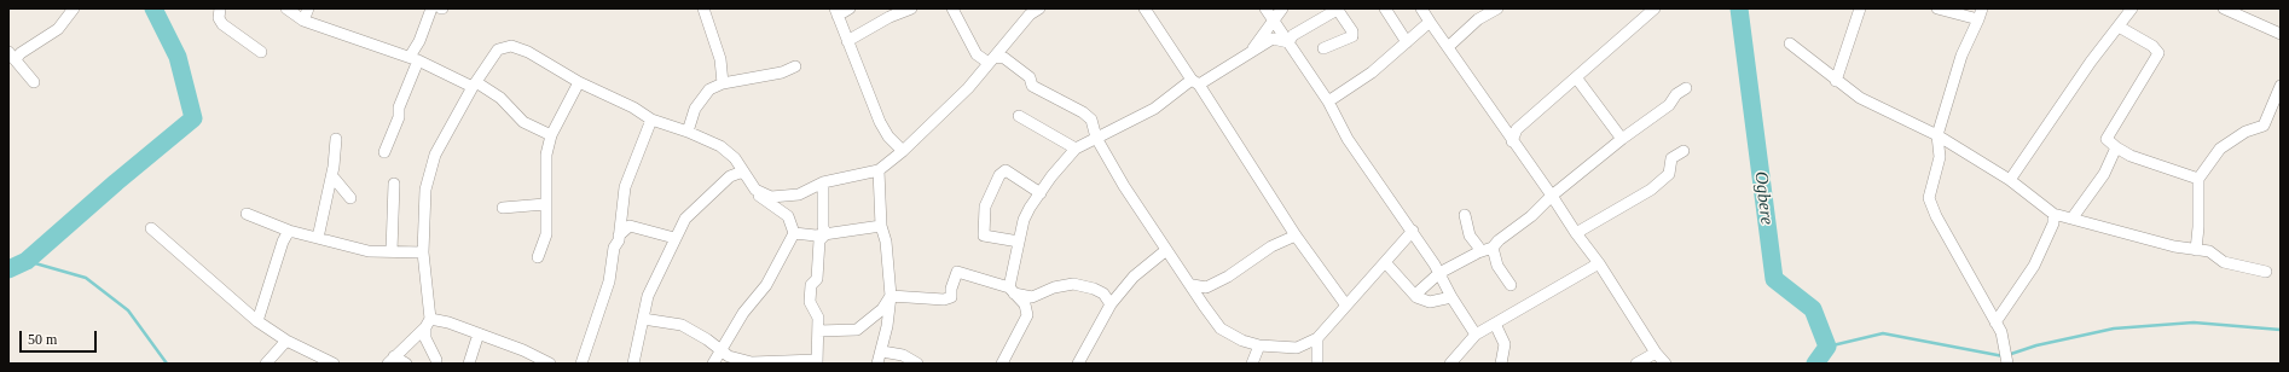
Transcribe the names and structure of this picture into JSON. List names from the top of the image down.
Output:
{
  "water": ["Ogbere"],
  "scale_bar": "50 m"
}
